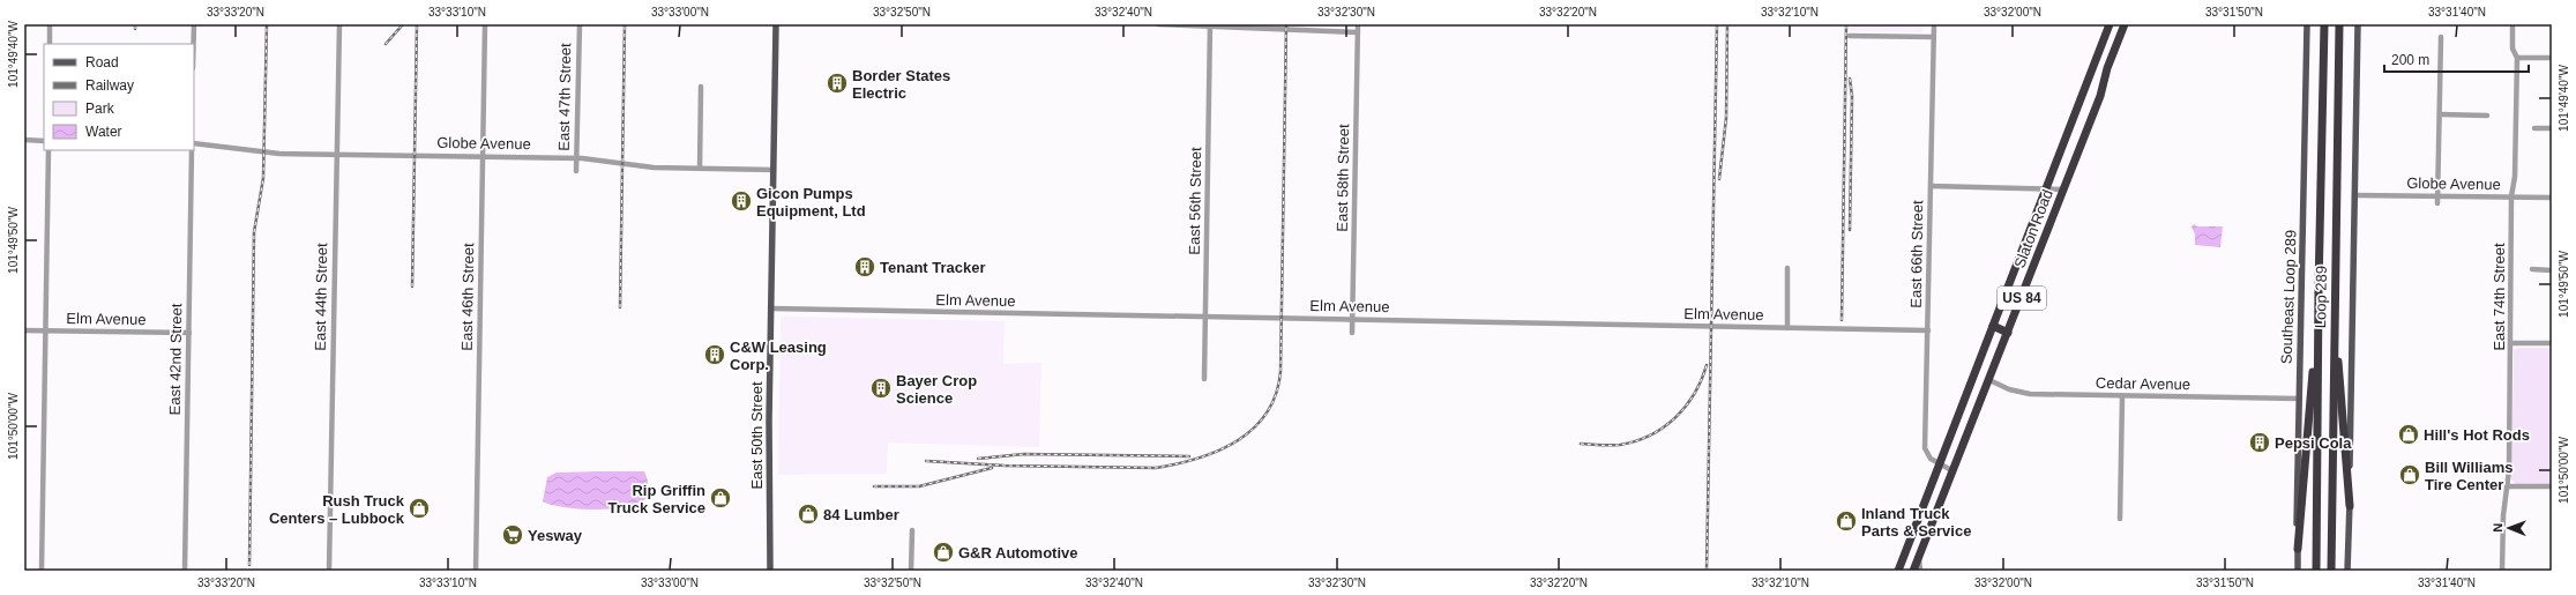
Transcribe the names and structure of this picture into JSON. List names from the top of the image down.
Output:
{
  "streets": {
    "highway": ["Slaton Road", "Loop 289", "US 84"],
    "main road": ["Southeast Loop 289", "East 50th Street"],
    "street": [
      "East 47th Street",
      "Globe Avenue",
      "East 58th Street",
      "East 56th Street",
      "East 66th Street",
      "East 44th Street",
      "East 46th Street",
      "East 74th Street",
      "Elm Avenue",
      "East 42nd Street",
      "Cedar Avenue"
    ]
  },
  "crossings": [
    ["East 47th Street", "Globe Avenue"],
    ["Globe Avenue", "East 44th Street"],
    ["Globe Avenue", "East 46th Street"],
    ["Globe Avenue", "East 74th Street"],
    ["Globe Avenue", "East 50th Street"],
    ["East 58th Street", "Elm Avenue"],
    ["East 56th Street", "Elm Avenue"],
    ["Slaton Road", "East 66th Street"],
    ["Slaton Road", "Cedar Avenue"],
    ["East 66th Street", "Elm Avenue"],
    ["Southeast Loop 289", "Cedar Avenue"],
    ["Elm Avenue", "East 42nd Street"],
    ["Elm Avenue", "East 50th Street"]
  ],
  "places": {
    "building": [
      "Border States Electric",
      "Gicon Pumps Equipment, Ltd",
      "Tenant Tracker",
      "C&W Leasing Corp.",
      "Bayer Crop Science",
      "Pepsi Cola"
    ],
    "shop": [
      "Hill's Hot Rods",
      "Bill Williams Tire Center",
      "Rip Griffin Truck Service",
      "Rush Truck Centers – Lubbock",
      "84 Lumber",
      "Inland Truck Parts & Service",
      "G&R Automotive"
    ],
    "supermarket": ["Yesway"]
  },
  "legend": [
    "Road",
    "Railway",
    "Park",
    "Water"
  ],
  "scale_bar": "200 m",
  "north": "left",
  "coordinates": [
    "33°33'20\"N",
    "33°33'10\"N",
    "33°33'00\"N",
    "33°32'50\"N",
    "33°32'40\"N",
    "33°32'30\"N",
    "33°32'20\"N",
    "33°32'10\"N",
    "33°32'00\"N",
    "33°31'50\"N",
    "33°31'40\"N",
    "101°49'40\"W",
    "101°49'50\"W",
    "101°50'00\"W"
  ]
}
